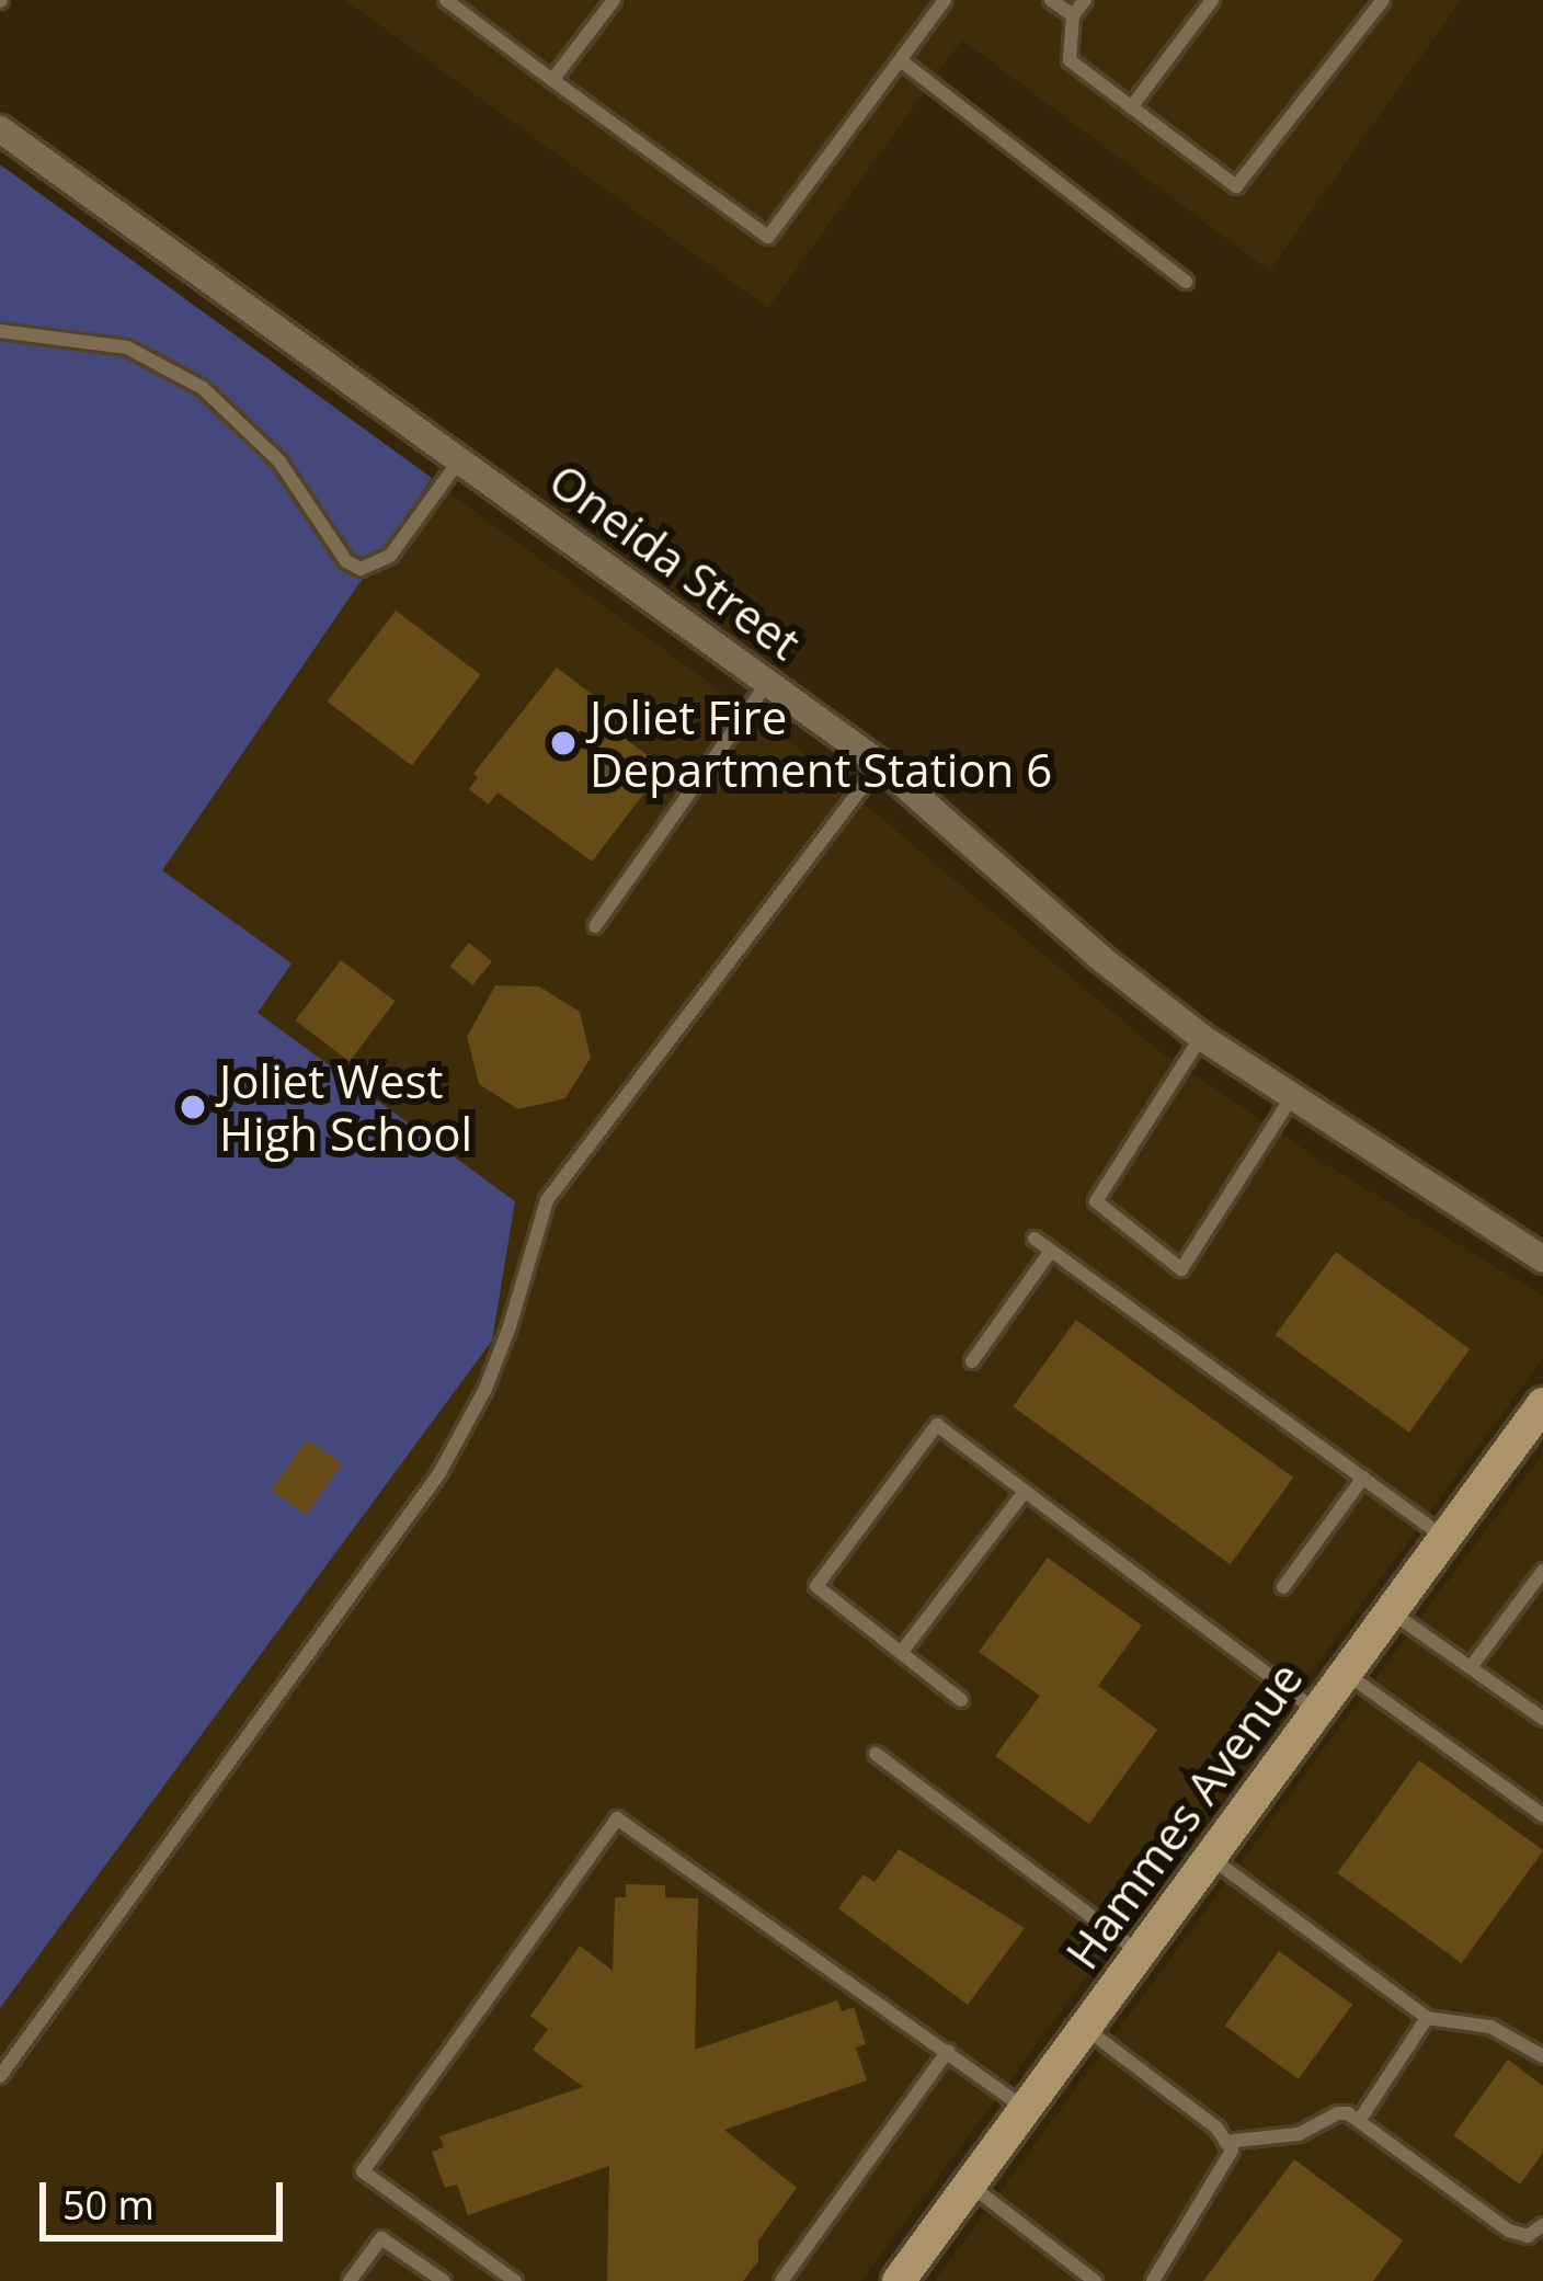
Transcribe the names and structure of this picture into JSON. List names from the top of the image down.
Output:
{
  "streets": {
    "street": ["Oneida Street", "Hammes Avenue"]
  },
  "places": ["Joliet Fire Department Station 6", "Joliet West High School"],
  "scale_bar": "50 m"
}
